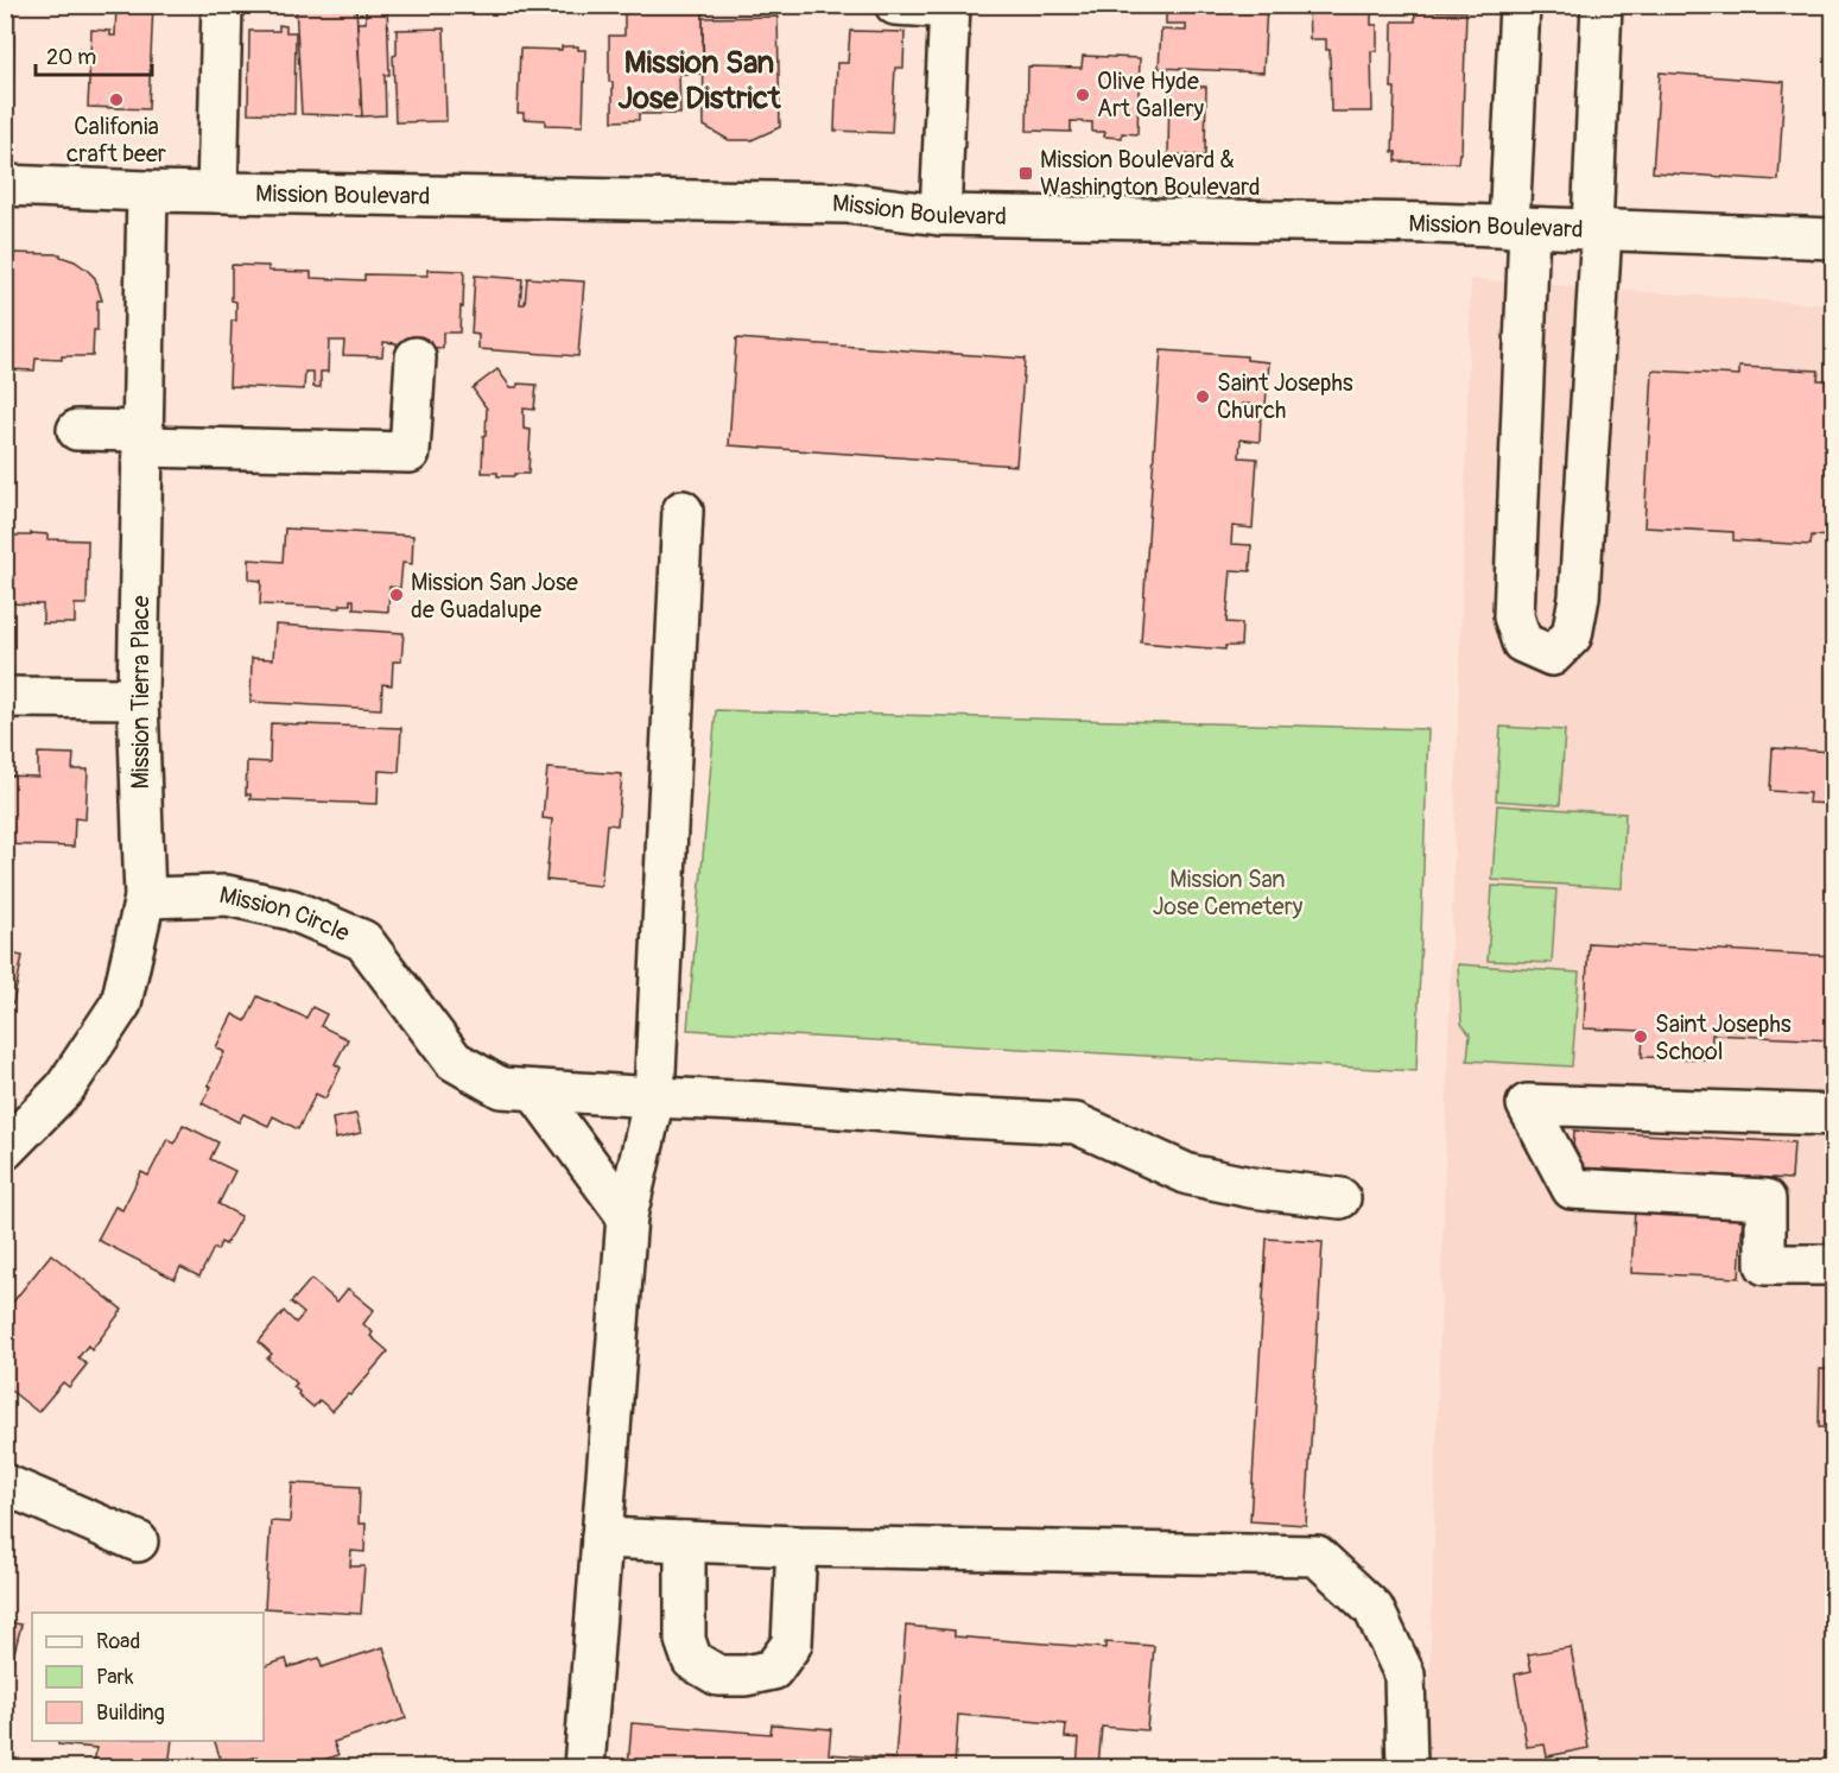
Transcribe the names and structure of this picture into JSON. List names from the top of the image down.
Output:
{
  "streets": {
    "street": ["Mission Boulevard", "Mission Tierra Place", "Mission Circle"]
  },
  "crossings": [
    ["Mission Boulevard", "Mission Tierra Place"],
    ["Mission Tierra Place", "Mission Circle"]
  ],
  "districts": ["Mission San Jose District"],
  "parks": ["Mission San Jose Cemetery"],
  "places": {
    "other": [
      "Olive Hyde Art Gallery",
      "Califonia craft beer",
      "Saint Josephs Church",
      "Mission San Jose de Guadalupe",
      "Saint Josephs School"
    ],
    "transit": ["Mission Boulevard & Washington Boulevard"]
  },
  "legend": ["Road", "Park", "Building"],
  "scale_bar": "20 m"
}
